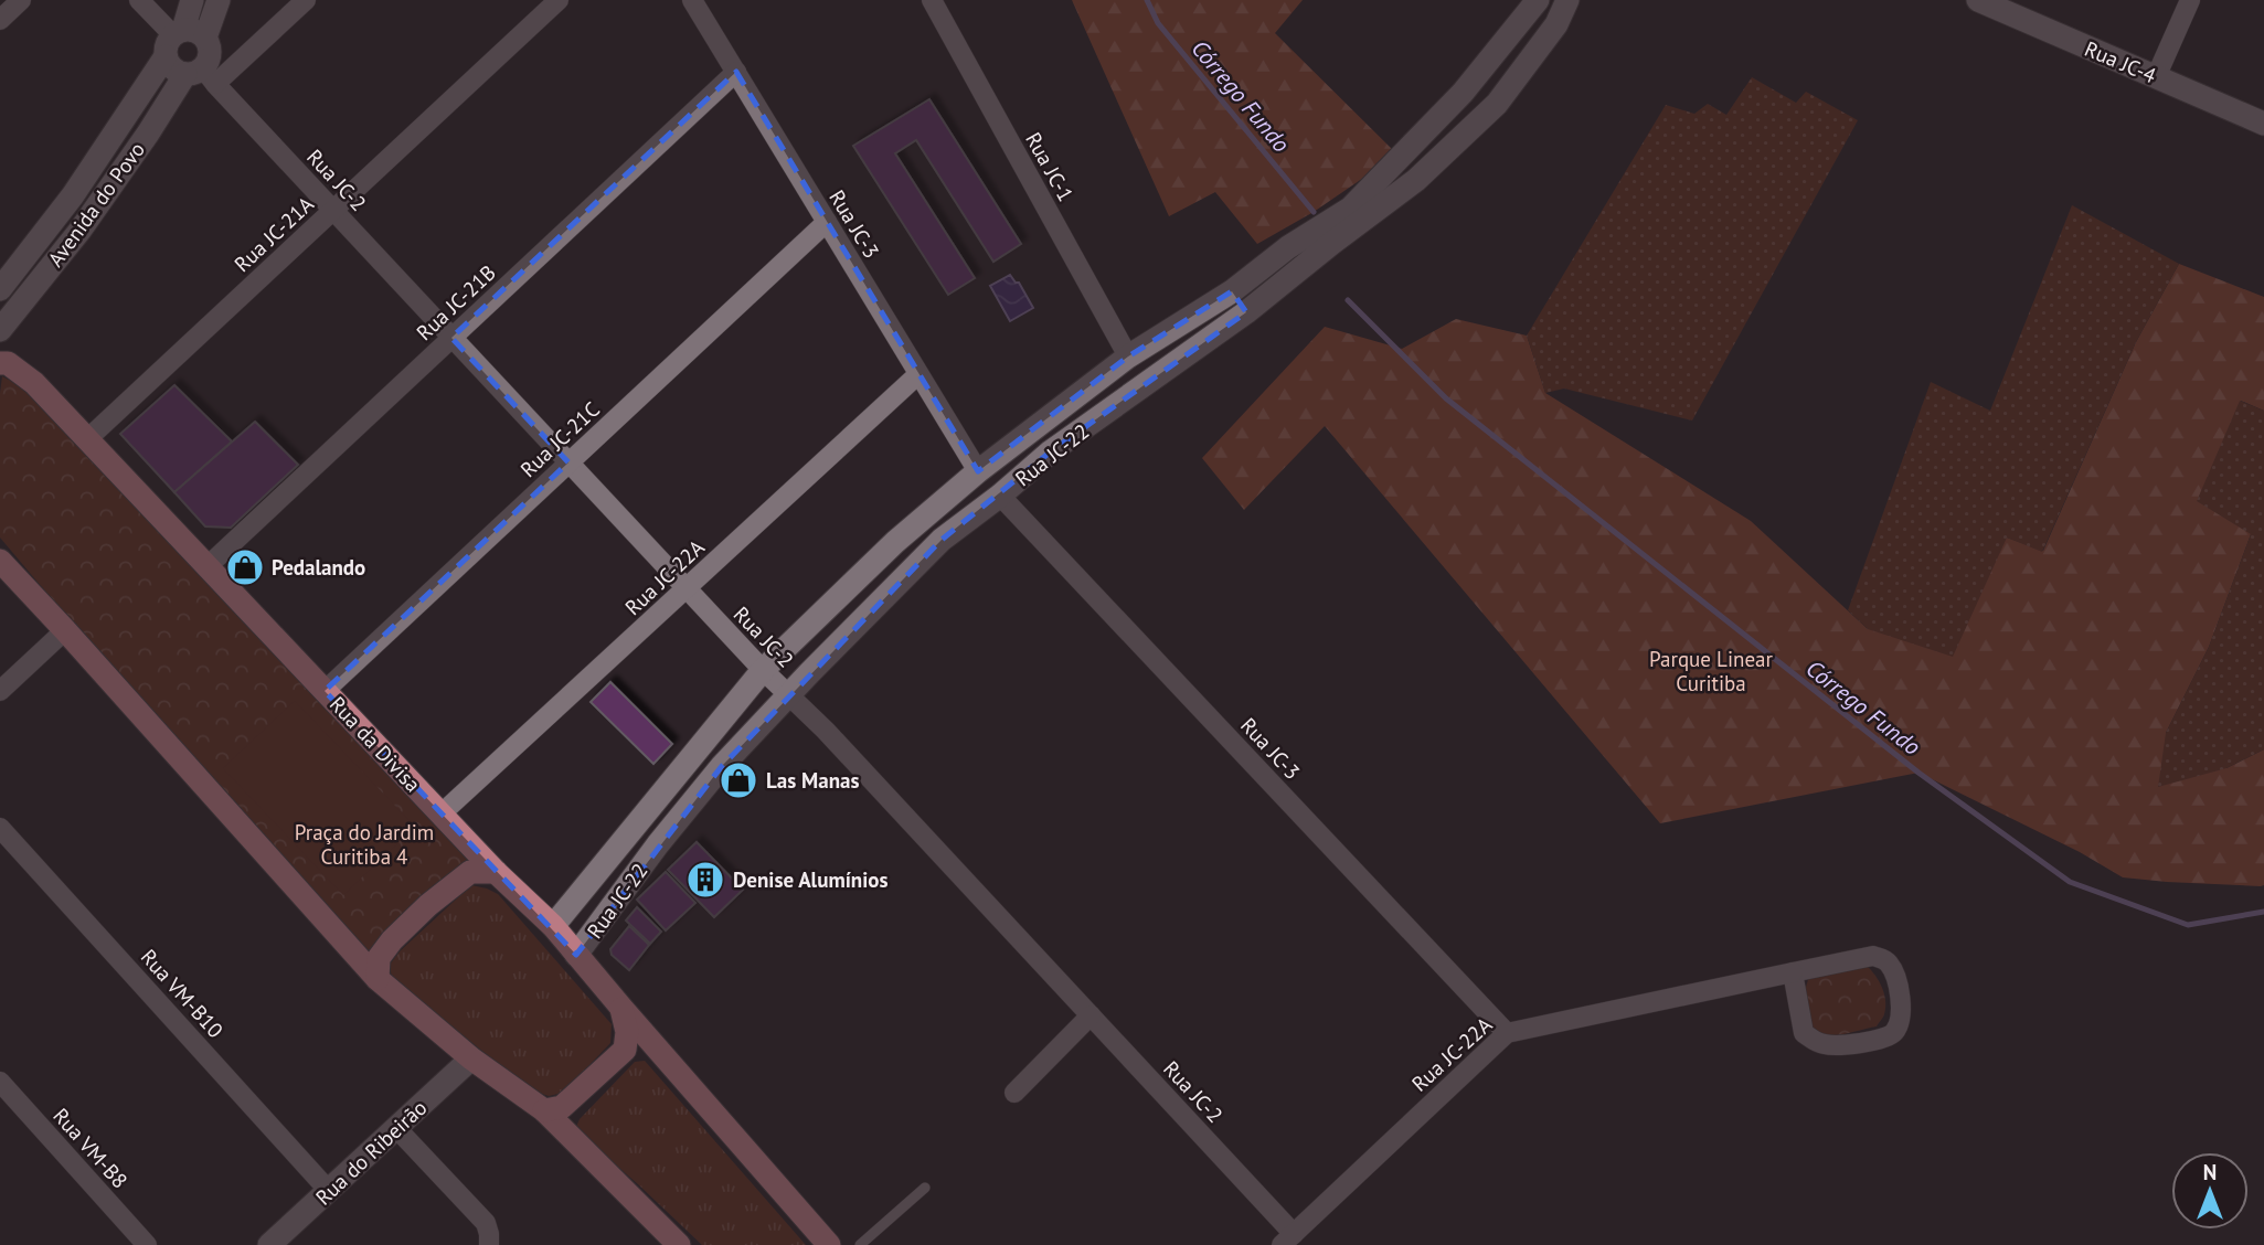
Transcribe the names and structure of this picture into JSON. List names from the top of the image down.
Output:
{
  "streets": {
    "main road": [
      "Rua JC-4",
      "Avenida do Povo",
      "Rua JC-22",
      "Rua da Divisa",
      "Rua do Ribeirão"
    ],
    "street": [
      "Rua JC-1",
      "Rua JC-2",
      "Rua JC-3",
      "Rua JC-21A",
      "Rua JC-21B",
      "Rua JC-21C",
      "Rua JC-22A",
      "Rua VM-B10",
      "Rua VM-B8"
    ]
  },
  "crossings": [
    ["Rua JC-1", "Rua JC-22"],
    ["Rua JC-2", "Avenida do Povo"],
    ["Rua JC-2", "Rua JC-21A"],
    ["Rua JC-2", "Rua JC-21B"],
    ["Rua JC-2", "Rua JC-21C"],
    ["Rua JC-2", "Rua JC-22"],
    ["Rua JC-2", "Rua JC-22A"],
    ["Rua JC-3", "Rua JC-21B"],
    ["Rua JC-3", "Rua JC-21C"],
    ["Rua JC-3", "Rua JC-22"],
    ["Rua JC-3", "Rua JC-22A"],
    ["Rua JC-21A", "Rua da Divisa"],
    ["Rua JC-21B", "Rua da Divisa"],
    ["Rua JC-21C", "Rua da Divisa"],
    ["Rua JC-22", "Rua da Divisa"],
    ["Rua JC-22A", "Rua da Divisa"],
    ["Rua VM-B10", "Rua do Ribeirão"]
  ],
  "water": ["Córrego Fundo"],
  "parks": ["Parque Linear Curitiba", "Praça do Jardim Curitiba 4"],
  "places": {
    "shop": ["Pedalando", "Las Manas"],
    "building": ["Denise Alumínios"]
  },
  "north": "top"
}
